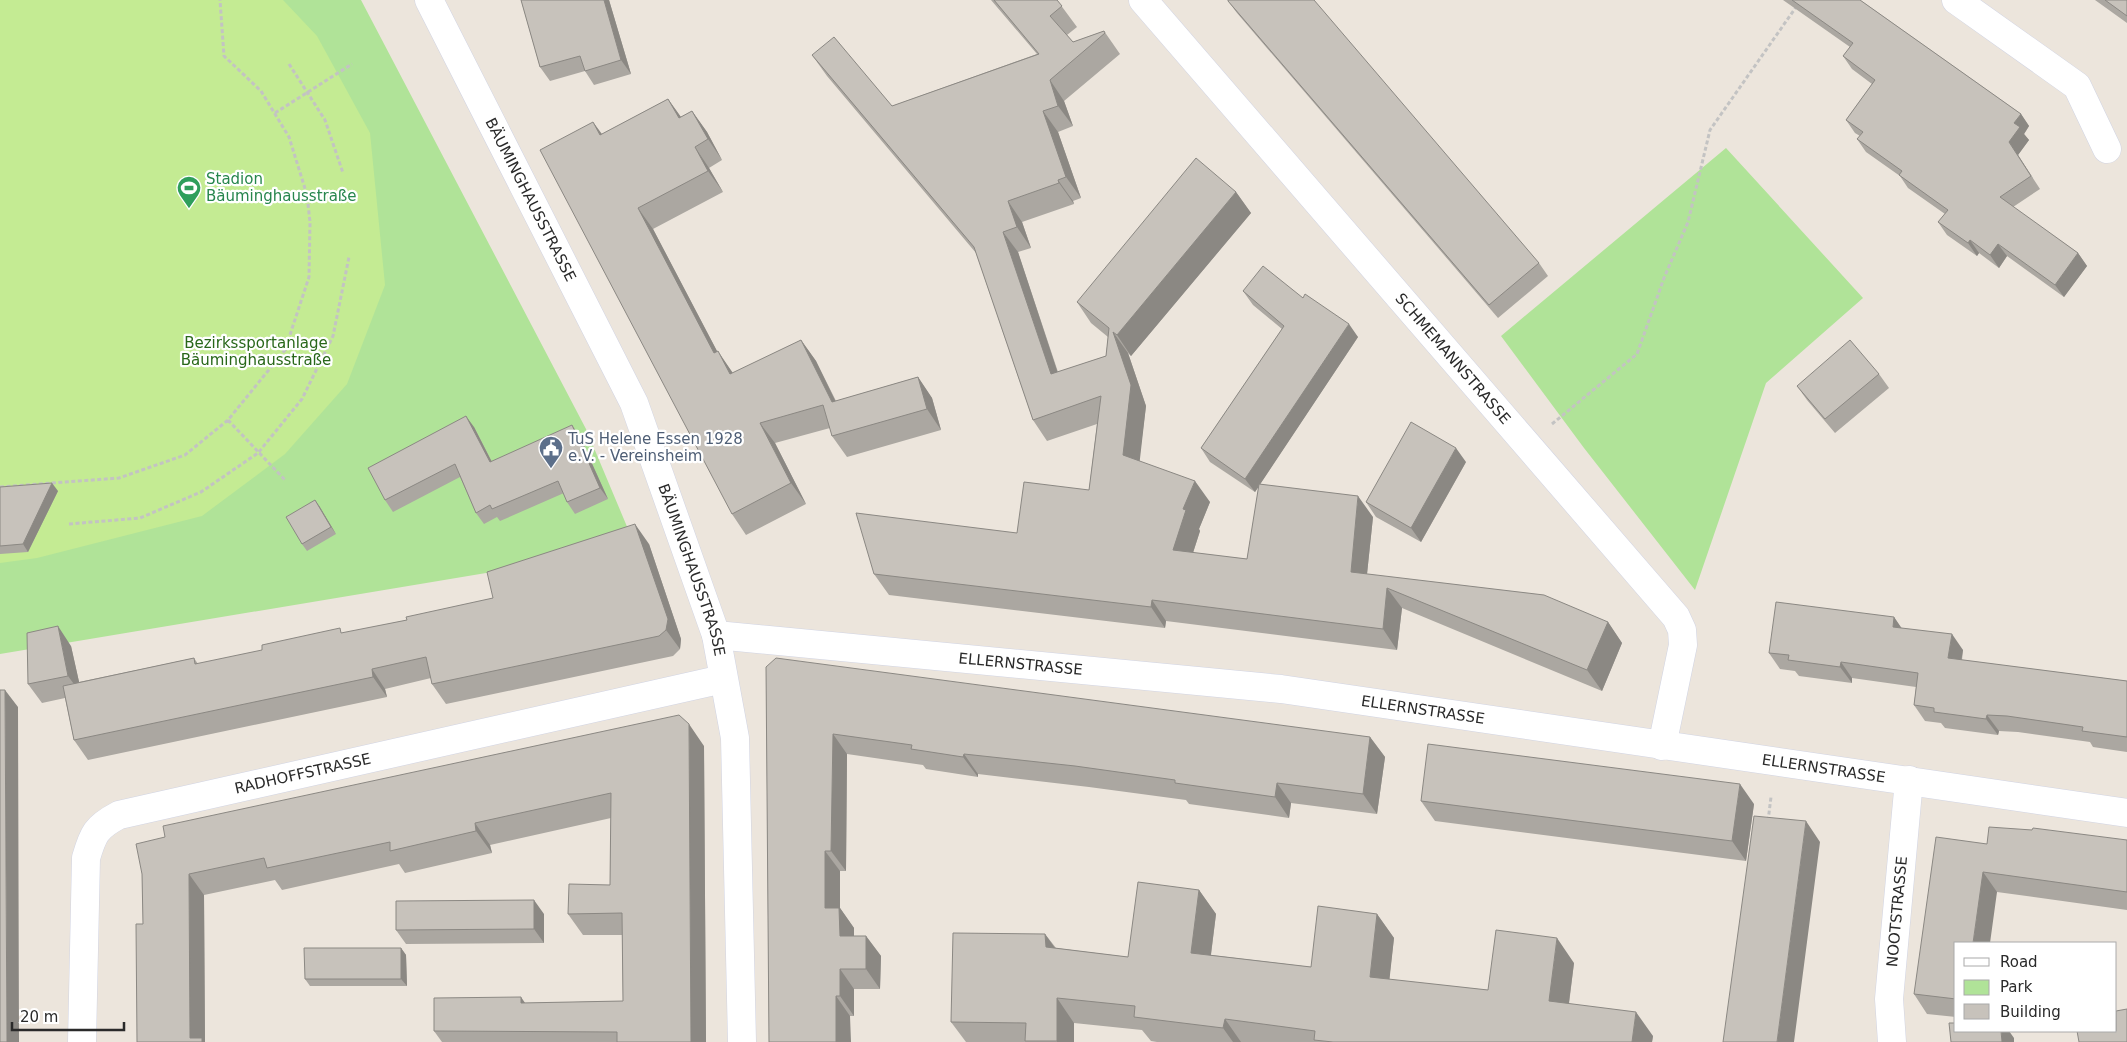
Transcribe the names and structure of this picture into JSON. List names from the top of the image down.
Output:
{
  "streets": {
    "street": [
      "BÄUMINGHAUSSTRASSE",
      "SCHMEMANNSTRASSE",
      "ELLERNSTRASSE",
      "RADHOFFSTRASSE",
      "NOOTSTRASSE"
    ]
  },
  "crossings": [
    ["BÄUMINGHAUSSTRASSE", "ELLERNSTRASSE"],
    ["BÄUMINGHAUSSTRASSE", "RADHOFFSTRASSE"],
    ["SCHMEMANNSTRASSE", "ELLERNSTRASSE"],
    ["ELLERNSTRASSE", "NOOTSTRASSE"]
  ],
  "parks": ["Bezirkssportanlage Bäuminghausstraße"],
  "places": {
    "sports": ["Stadion Bäuminghausstraße"],
    "public building": ["TuS Helene Essen 1928 e.V. - Vereinsheim"]
  },
  "legend": ["Road", "Park", "Building"],
  "scale_bar": "20 m"
}
